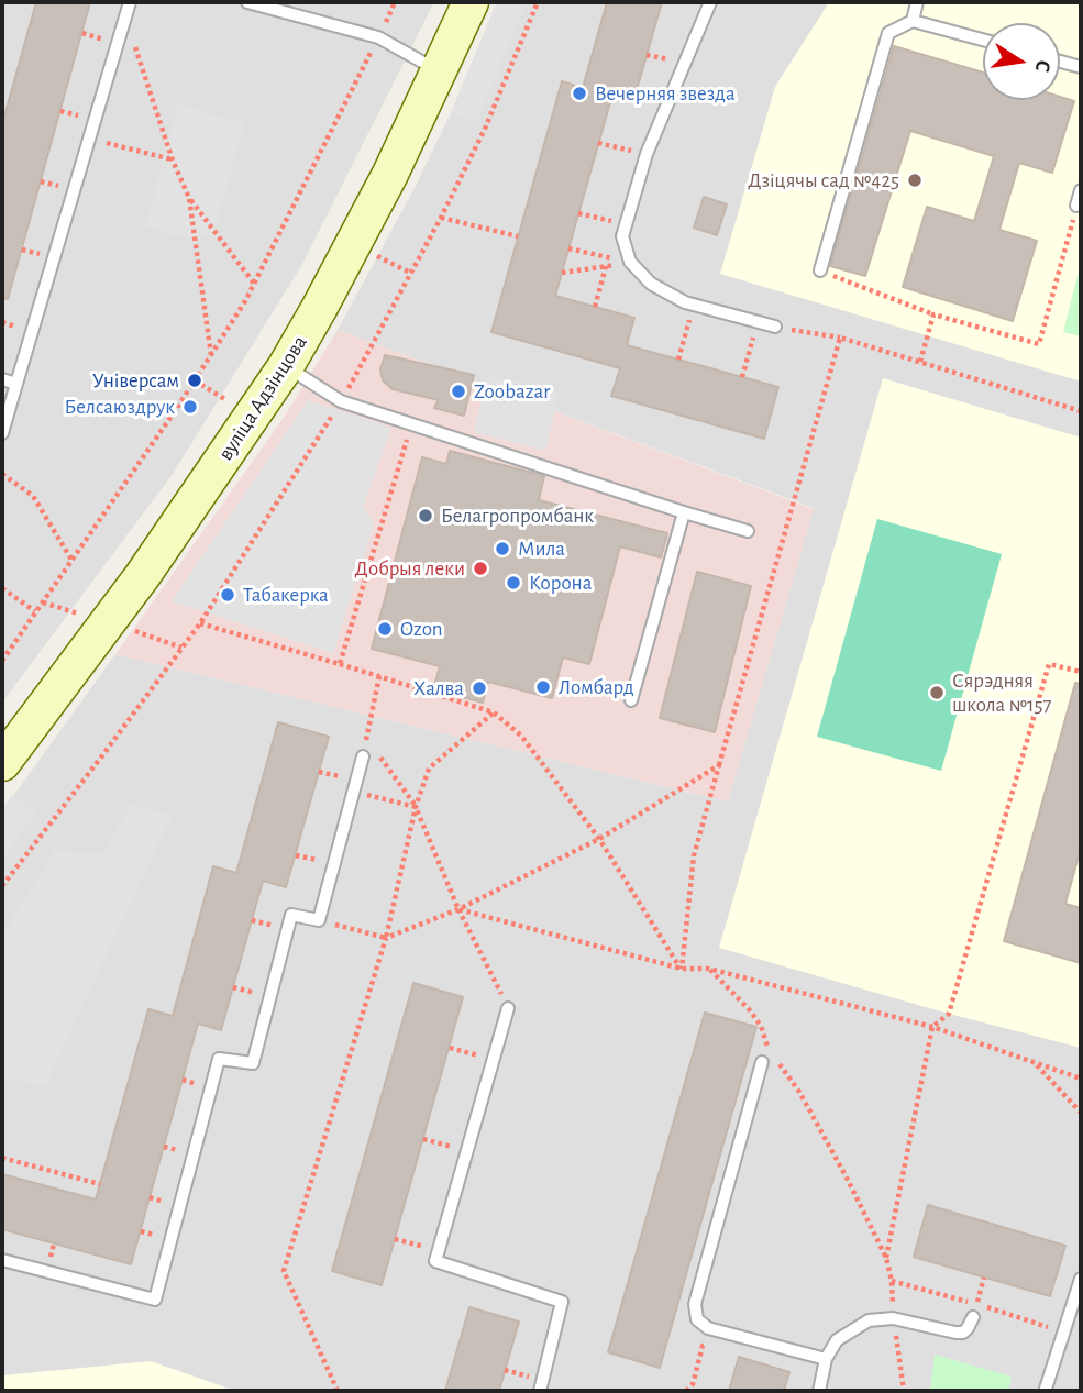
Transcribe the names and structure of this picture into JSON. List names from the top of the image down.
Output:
{
  "streets": {
    "main road": ["вуліца Адзінцова"]
  },
  "places": [
    "Вечерняя звезда",
    "Дзіцячы сад №425",
    "Універсам",
    "Zoobazar",
    "Белсаюздрук",
    "Белагропромбанк",
    "Мила",
    "Добрыя леки",
    "Корона",
    "Табакерка",
    "Ozon",
    "Ломбард",
    "Халва",
    "Сярэдняя школа №157"
  ],
  "north": "right"
}
